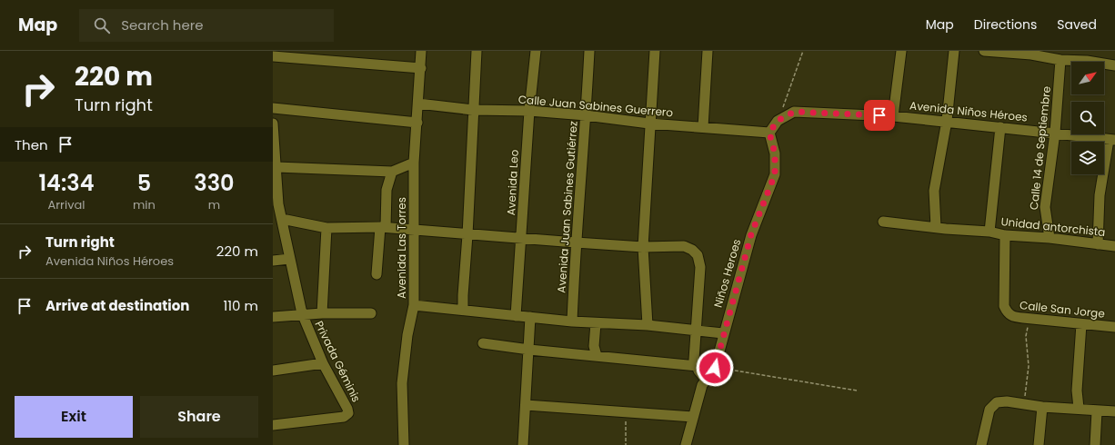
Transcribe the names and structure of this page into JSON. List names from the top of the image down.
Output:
{
  "streets": {
    "street": [
      "Calle Juan Sabines Guerrero",
      "Avenida Niños Héroes",
      "Calle 14 de Septiembre",
      "Avenida Leo",
      "Avenida Juan Sabines Gutiérrez",
      "Unidad antorchista",
      "Avenida Las Torres",
      "Niños Heroes",
      "Calle San Jorge",
      "Privada Géminis"
    ]
  },
  "crossings": [
    ["Calle Juan Sabines Guerrero", "Avenida Niños Héroes"],
    ["Calle Juan Sabines Guerrero", "Avenida Leo"],
    ["Calle Juan Sabines Guerrero", "Avenida Juan Sabines Gutiérrez"],
    ["Calle Juan Sabines Guerrero", "Avenida Las Torres"],
    ["Calle Juan Sabines Guerrero", "Niños Heroes"],
    ["Avenida Niños Héroes", "Calle 14 de Septiembre"],
    ["Avenida Niños Héroes", "Niños Heroes"],
    ["Calle 14 de Septiembre", "Unidad antorchista"],
    ["Unidad antorchista", "Calle San Jorge"]
  ],
  "north": "top right",
  "page": {
    "header": "Map",
    "search": "Search here",
    "nav": ["Map", "Directions", "Saved"],
    "turn": ["220 m", "Turn right"],
    "then": "Then",
    "eta": [
      "14:34",
      "Arrival",
      "5",
      "min",
      "330",
      "m"
    ],
    "list": [
      {
        "name": "Turn right",
        "note": "Avenida Niños Héroes",
        "value": "220 m"
      },
      {
        "name": "Arrive at destination",
        "value": "110 m"
      }
    ],
    "buttons": ["Exit", "Share"]
  }
}
